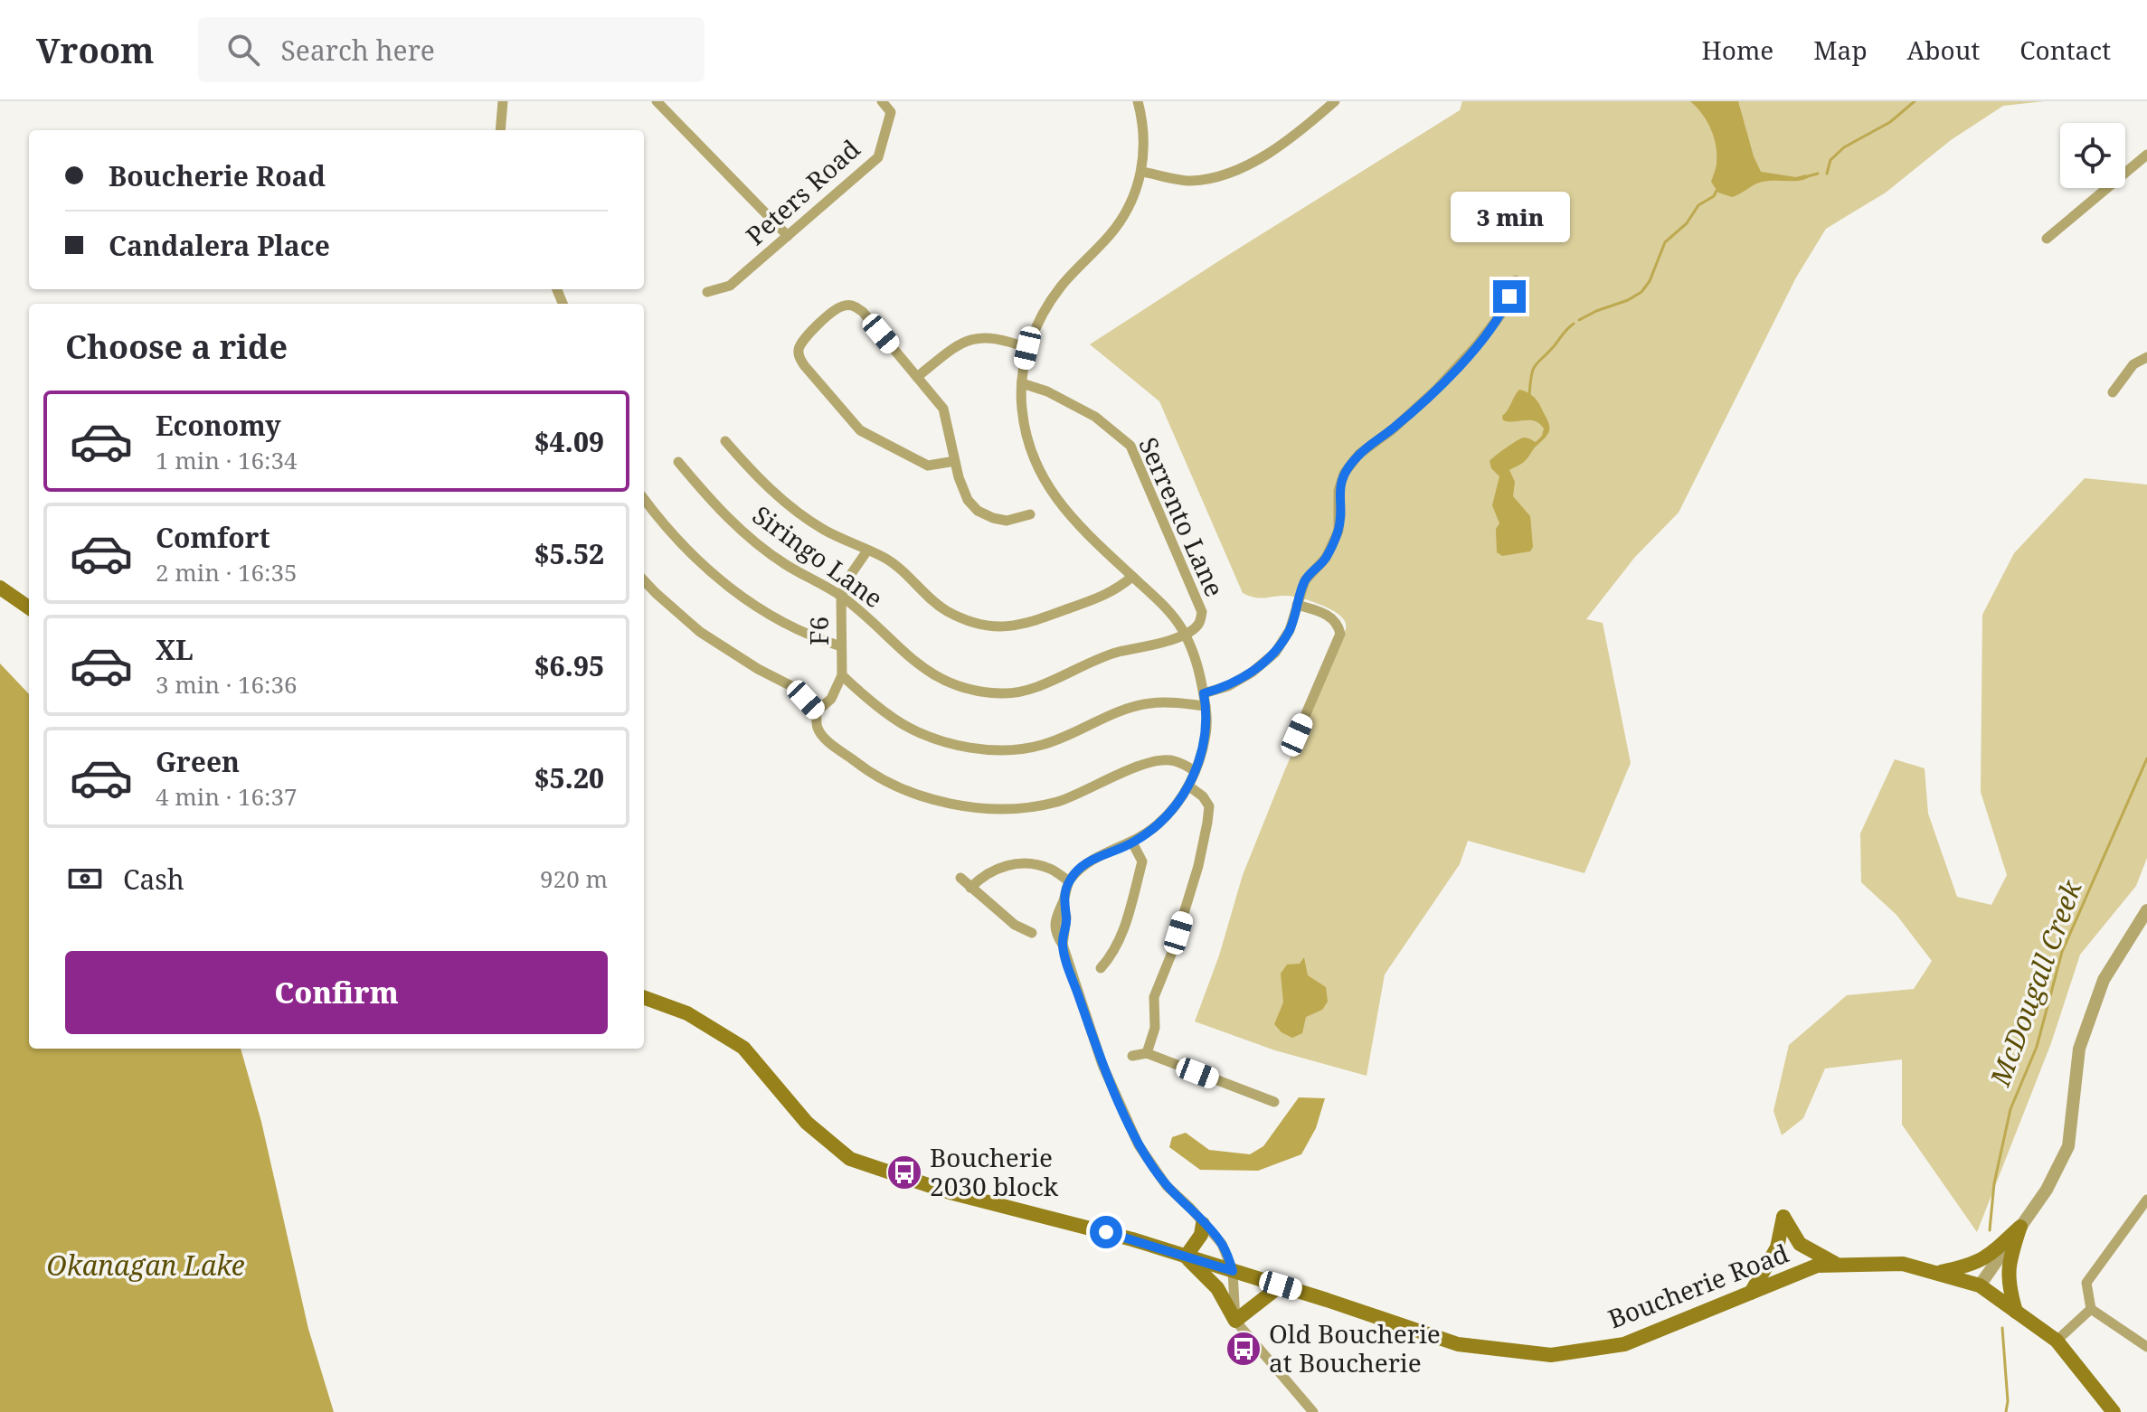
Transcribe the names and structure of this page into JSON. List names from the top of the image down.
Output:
{
  "streets": {
    "main road": ["Boucherie Road"],
    "street": [
      "Peters Road",
      "Serrento Lane",
      "Siringo Lane",
      "F6"
    ]
  },
  "crossings": [
    ["Serrento Lane", "Siringo Lane"],
    ["Siringo Lane", "F6"]
  ],
  "water": ["McDougall Creek", "Okanagan Lake"],
  "places": {
    "bus stop": ["Boucherie 2030 block", "Old Boucherie at Boucherie"]
  },
  "page": {
    "header": "Vroom",
    "search": "Search here",
    "nav": [
      "Home",
      "Map",
      "About",
      "Contact"
    ],
    "banner": ["Boucherie Road", "Candalera Place"],
    "bubble": "3 min",
    "heading": "Choose a ride",
    "list": [
      {
        "name": "Economy",
        "note": "1 min · 16:34",
        "value": "$4.09"
      },
      {
        "name": "Comfort",
        "note": "2 min · 16:35",
        "value": "$5.52"
      },
      {
        "name": "XL",
        "note": "3 min · 16:36",
        "value": "$6.95"
      },
      {
        "name": "Green",
        "note": "4 min · 16:37",
        "value": "$5.20"
      }
    ],
    "pay": ["Cash", "920 m"],
    "buttons": "Confirm"
  }
}
